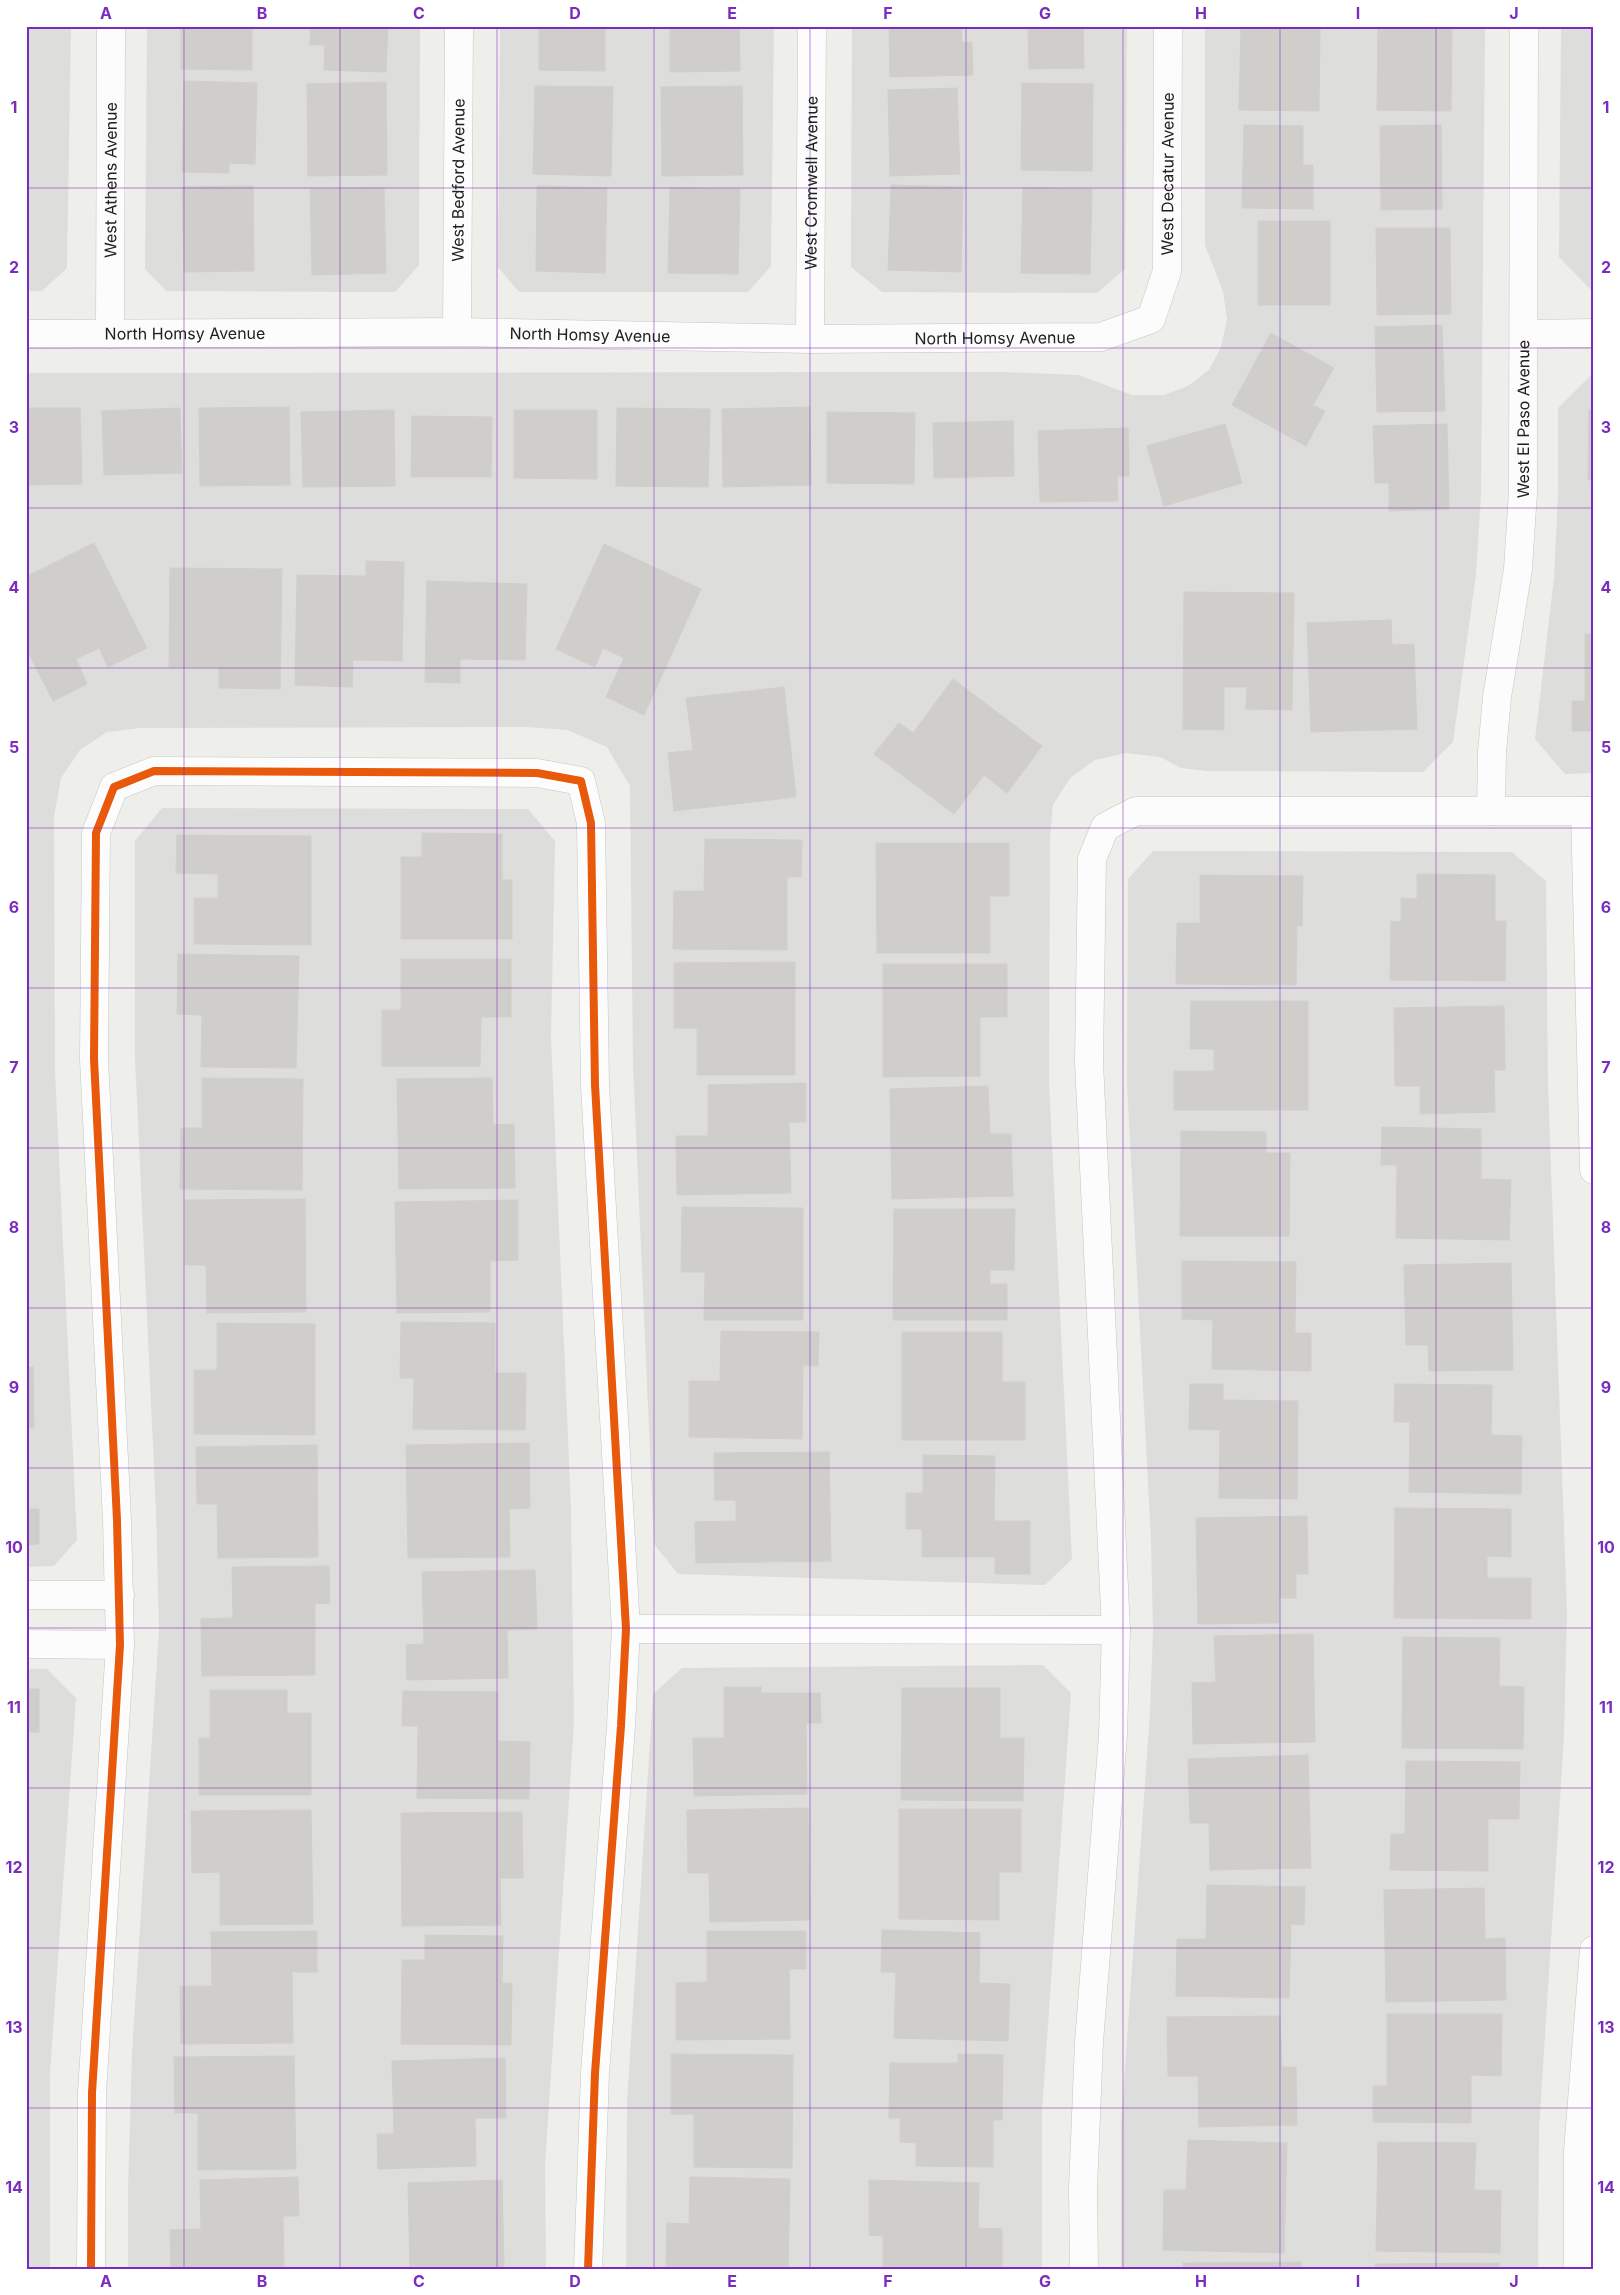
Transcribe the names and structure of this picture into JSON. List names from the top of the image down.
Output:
{
  "streets": {
    "street": [
      "West Decatur Avenue",
      "West Bedford Avenue",
      "West Athens Avenue",
      "West Cromwell Avenue",
      "North Homsy Avenue",
      "West El Paso Avenue"
    ]
  },
  "crossings": [
    ["West Decatur Avenue", "North Homsy Avenue"],
    ["West Bedford Avenue", "North Homsy Avenue"],
    ["West Athens Avenue", "North Homsy Avenue"],
    ["West Cromwell Avenue", "North Homsy Avenue"]
  ],
  "grid": {
    "columns": [
      "A",
      "B",
      "C",
      "D",
      "E",
      "F",
      "G",
      "H",
      "I",
      "J"
    ],
    "rows": [
      "1",
      "2",
      "3",
      "4",
      "5",
      "6",
      "7",
      "8",
      "9",
      "10",
      "11",
      "12",
      "13",
      "14"
    ]
  }
}
